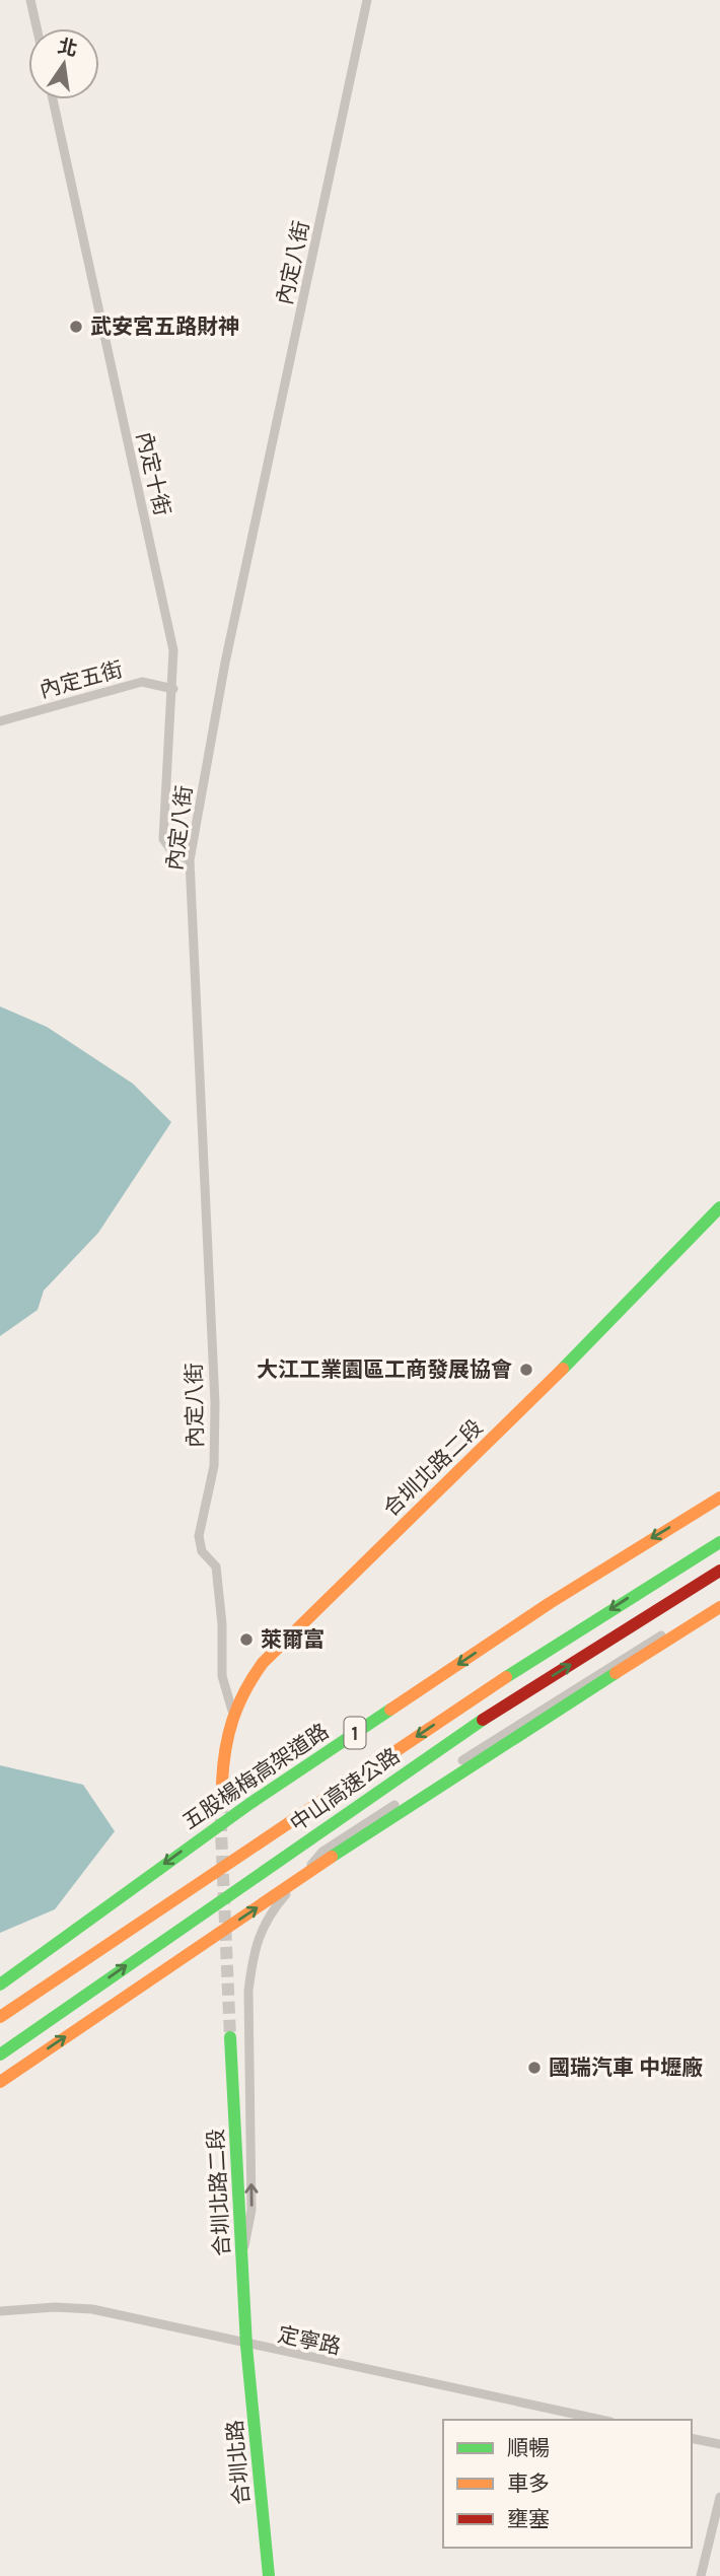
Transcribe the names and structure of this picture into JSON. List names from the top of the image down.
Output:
{
  "streets": {
    "main road": [
      "合圳北路二段",
      "1",
      "五股楊梅高架道路",
      "中山高速公路",
      "合圳北路"
    ],
    "street": [
      "內定八街",
      "內定十街",
      "內定五街",
      "定寧路"
    ]
  },
  "crossings": [
    ["內定八街", "內定十街"],
    ["內定八街", "合圳北路二段"],
    ["內定十街", "內定五街"],
    ["合圳北路二段", "定寧路"],
    ["合圳北路二段", "合圳北路"],
    ["定寧路", "合圳北路"]
  ],
  "places": [
    "武安宮五路財神",
    "大江工業園區工商發展協會",
    "萊爾富",
    "國瑞汽車 中壢廠"
  ],
  "legend": ["順暢", "車多", "壅塞"],
  "north": "top"
}
